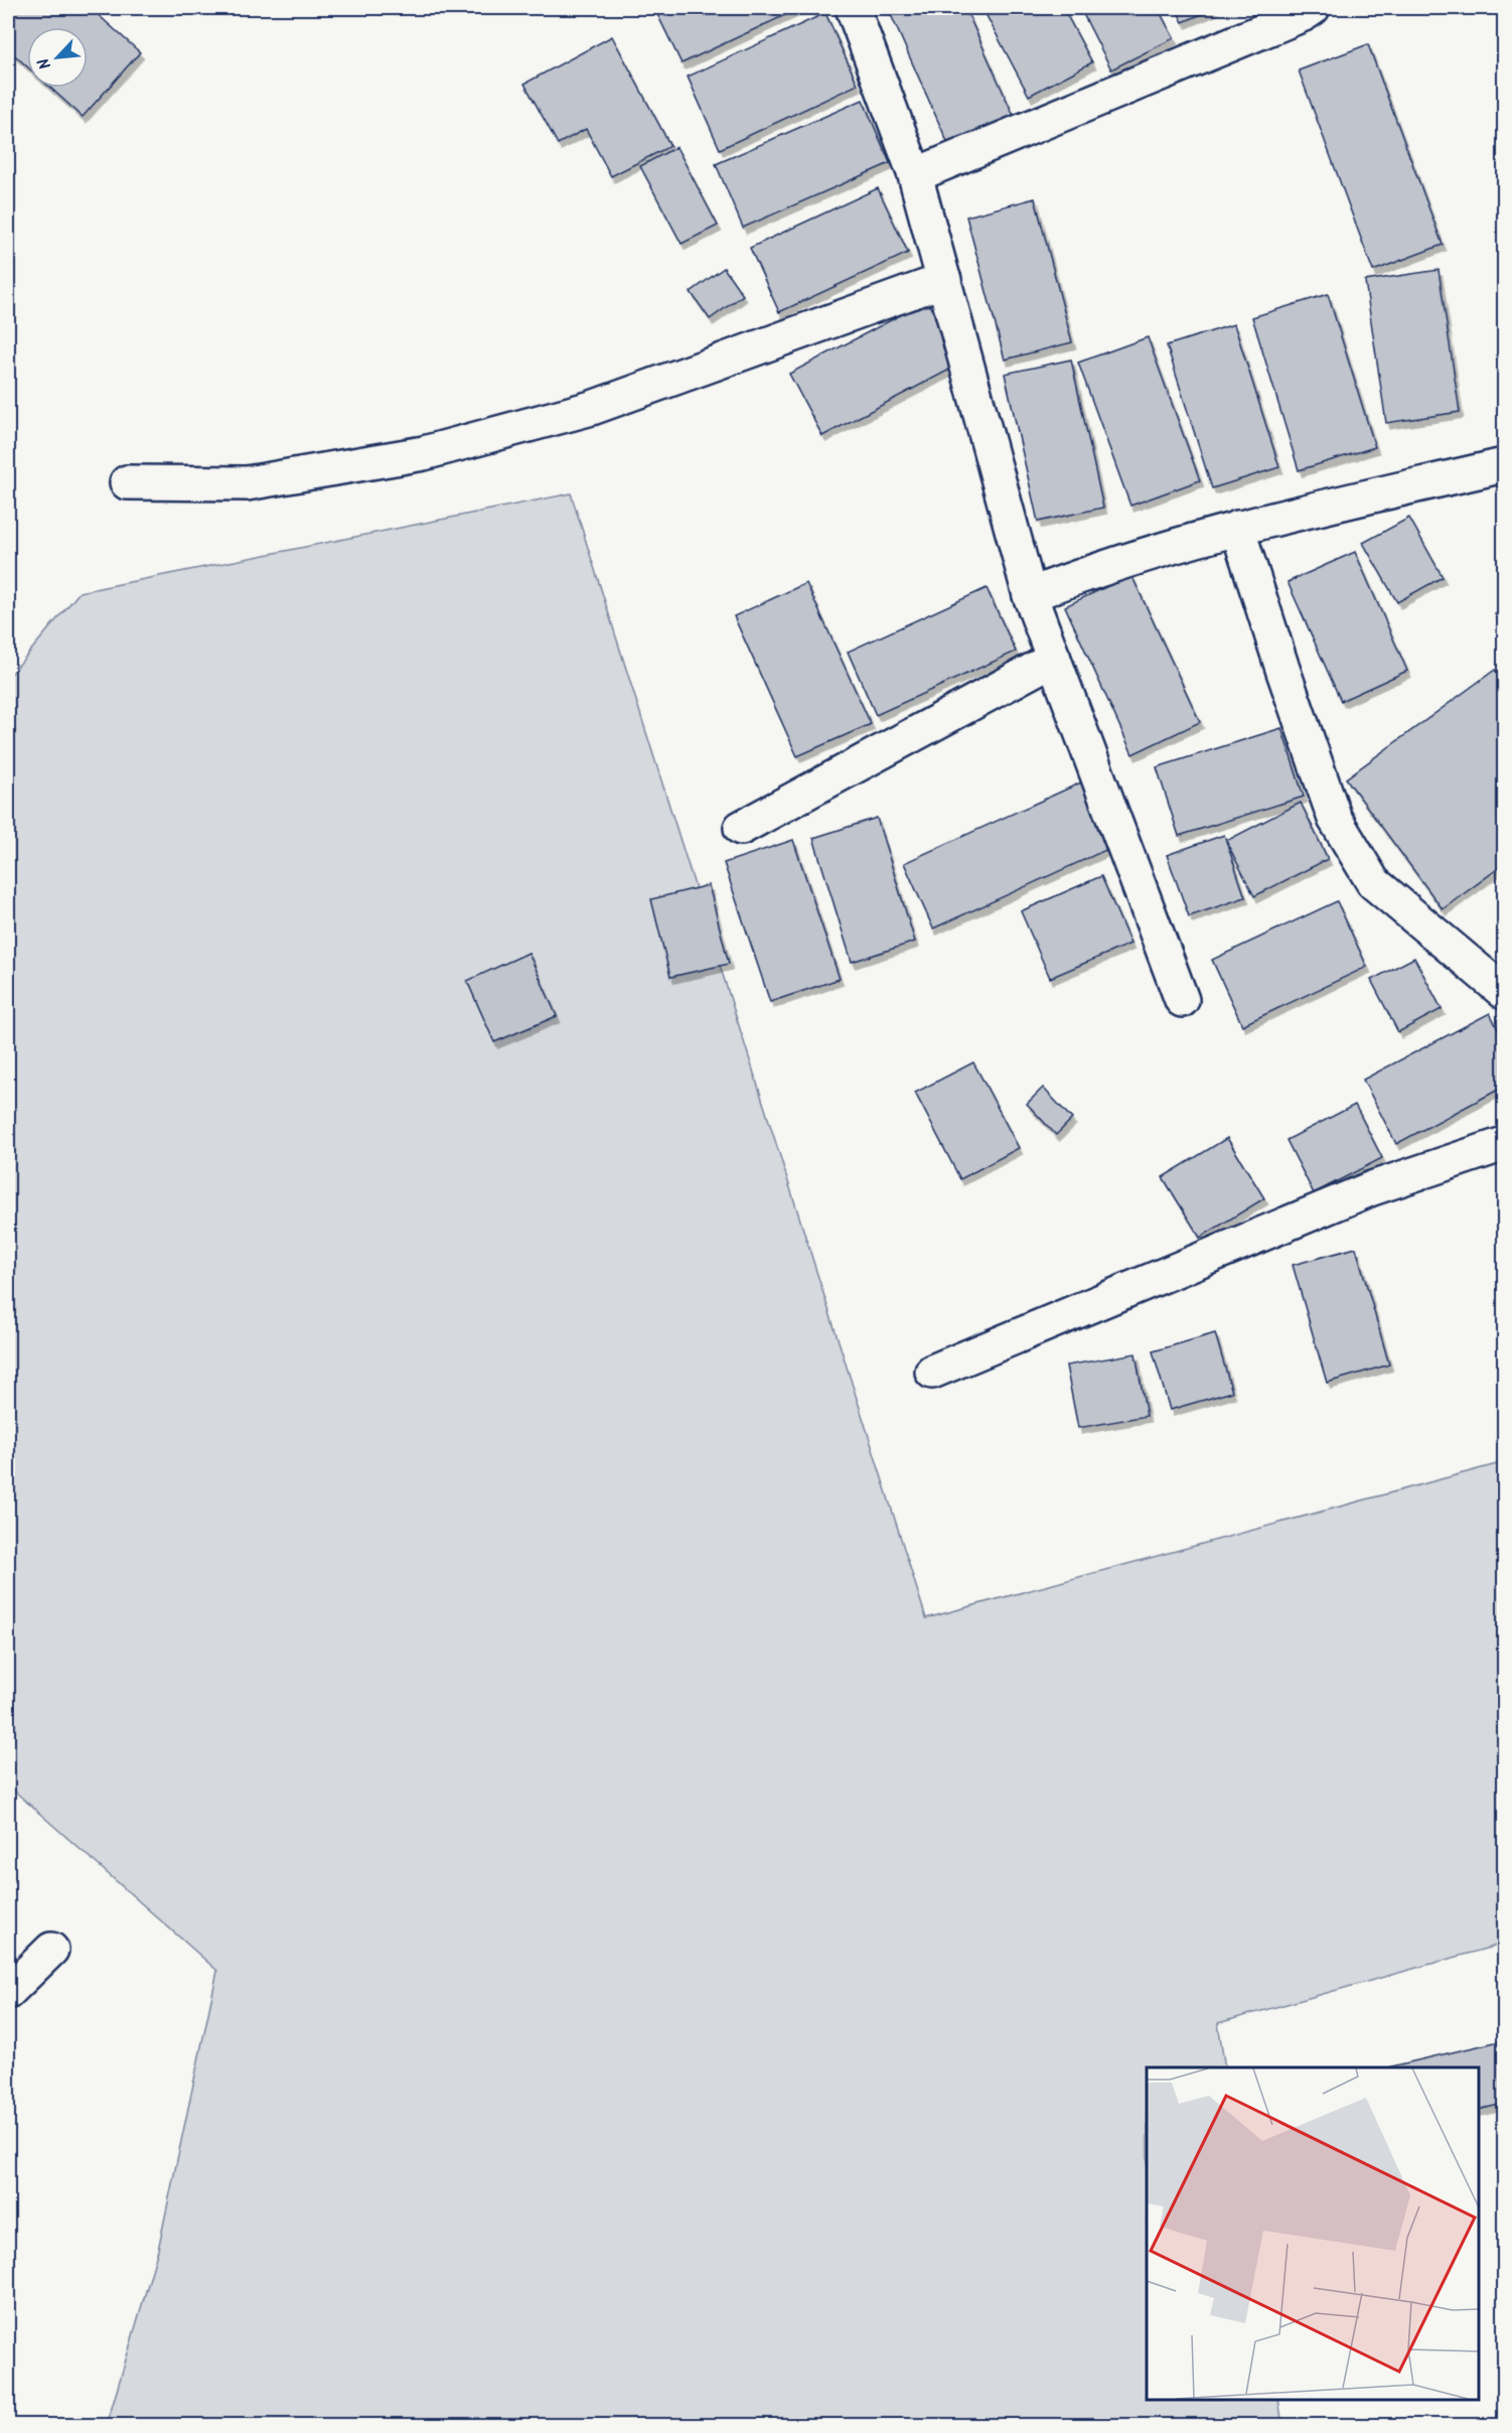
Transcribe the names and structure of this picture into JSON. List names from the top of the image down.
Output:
{
  "north": "bottom left"
}
